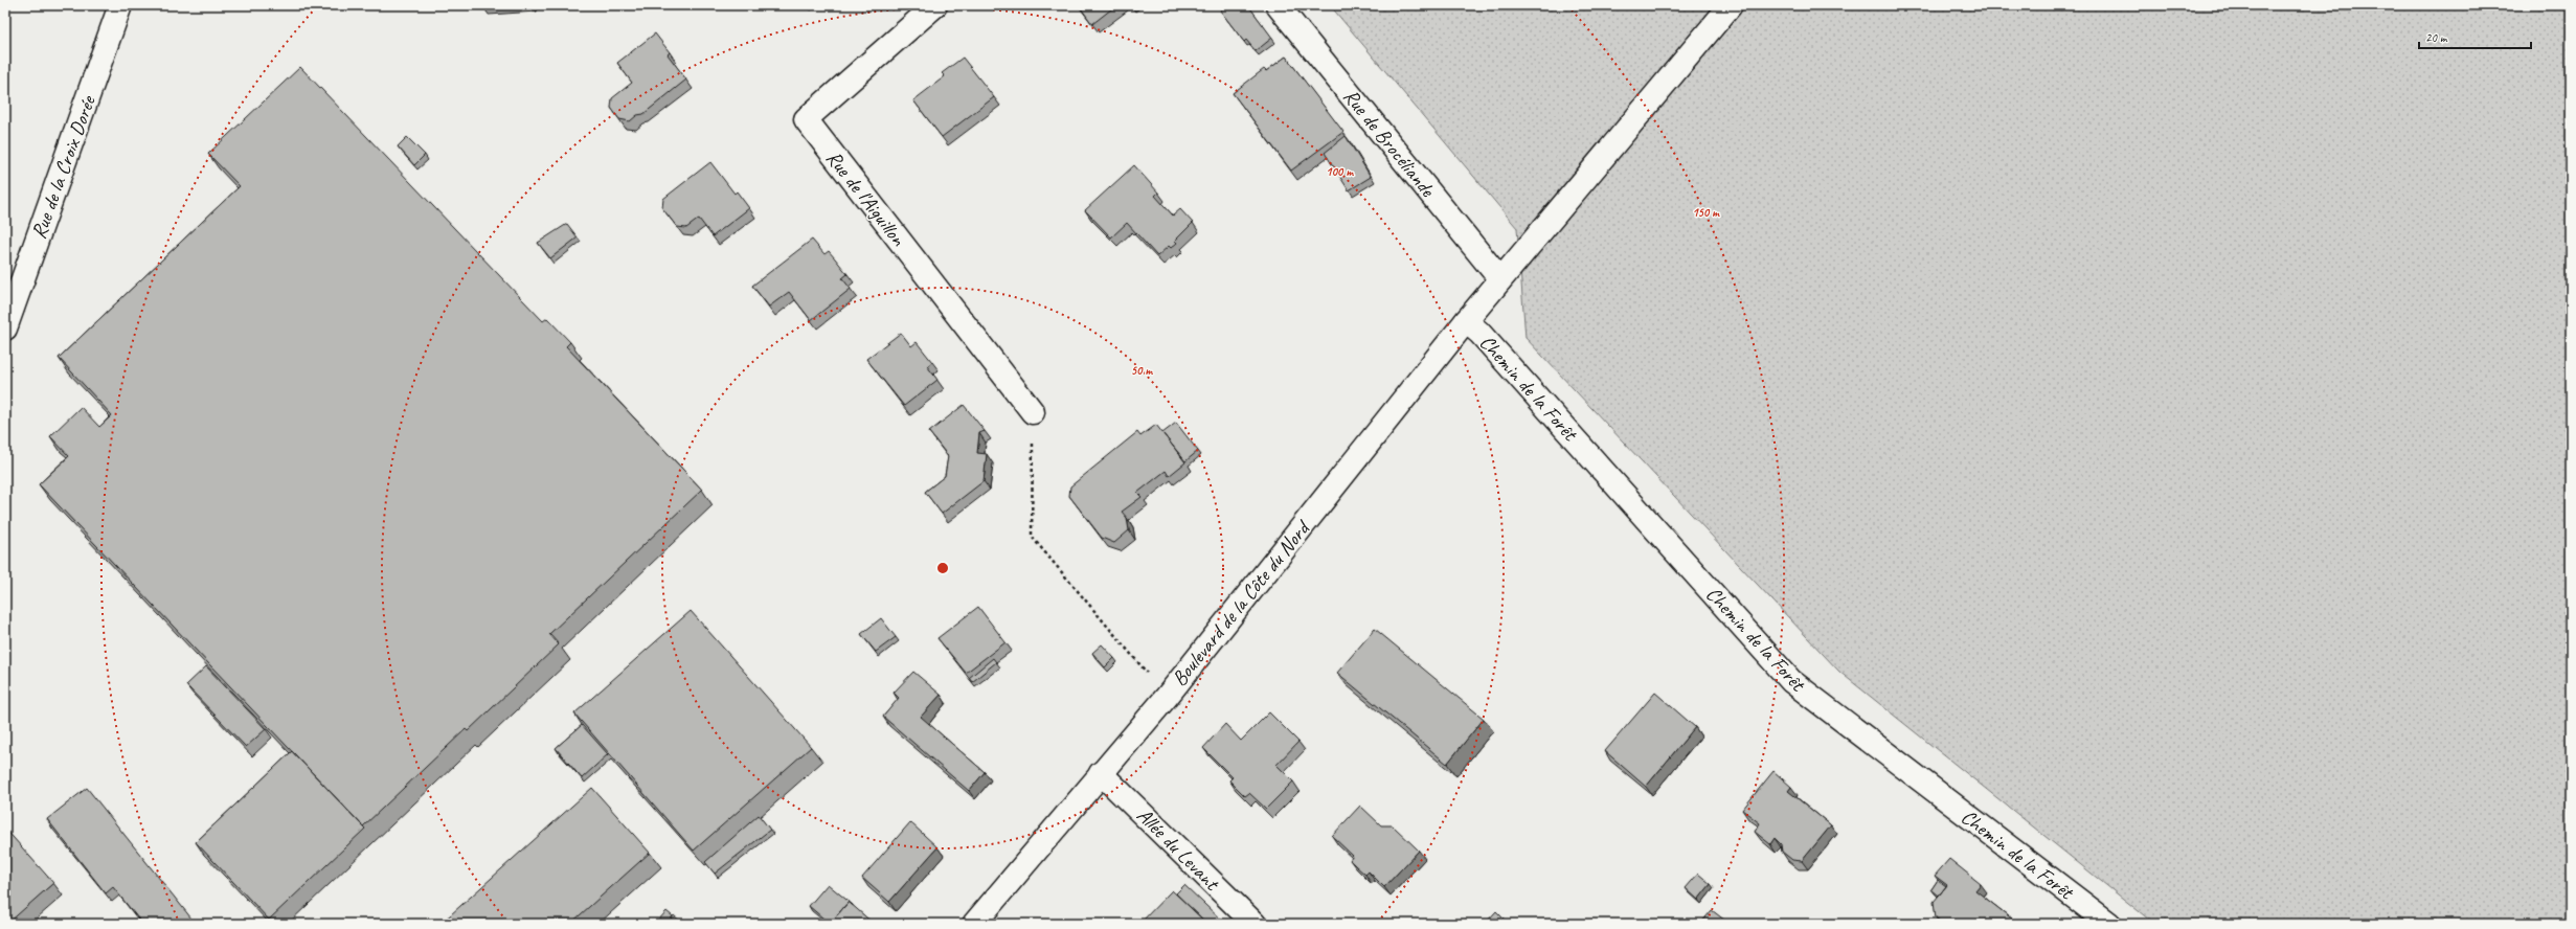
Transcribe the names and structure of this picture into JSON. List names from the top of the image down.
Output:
{
  "streets": {
    "street": [
      "Rue de Brocéliande",
      "Rue de la Croix Dorée",
      "Rue de l'Aiguillon",
      "Chemin de la Forêt",
      "Boulevard de la Côte du Nord",
      "Allée du Levant"
    ]
  },
  "crossings": [
    ["Rue de Brocéliande", "Boulevard de la Côte du Nord"],
    ["Chemin de la Forêt", "Boulevard de la Côte du Nord"],
    ["Boulevard de la Côte du Nord", "Allée du Levant"]
  ],
  "scale_bar": "20 m",
  "rings": ["100 m", "150 m", "50 m"]
}
